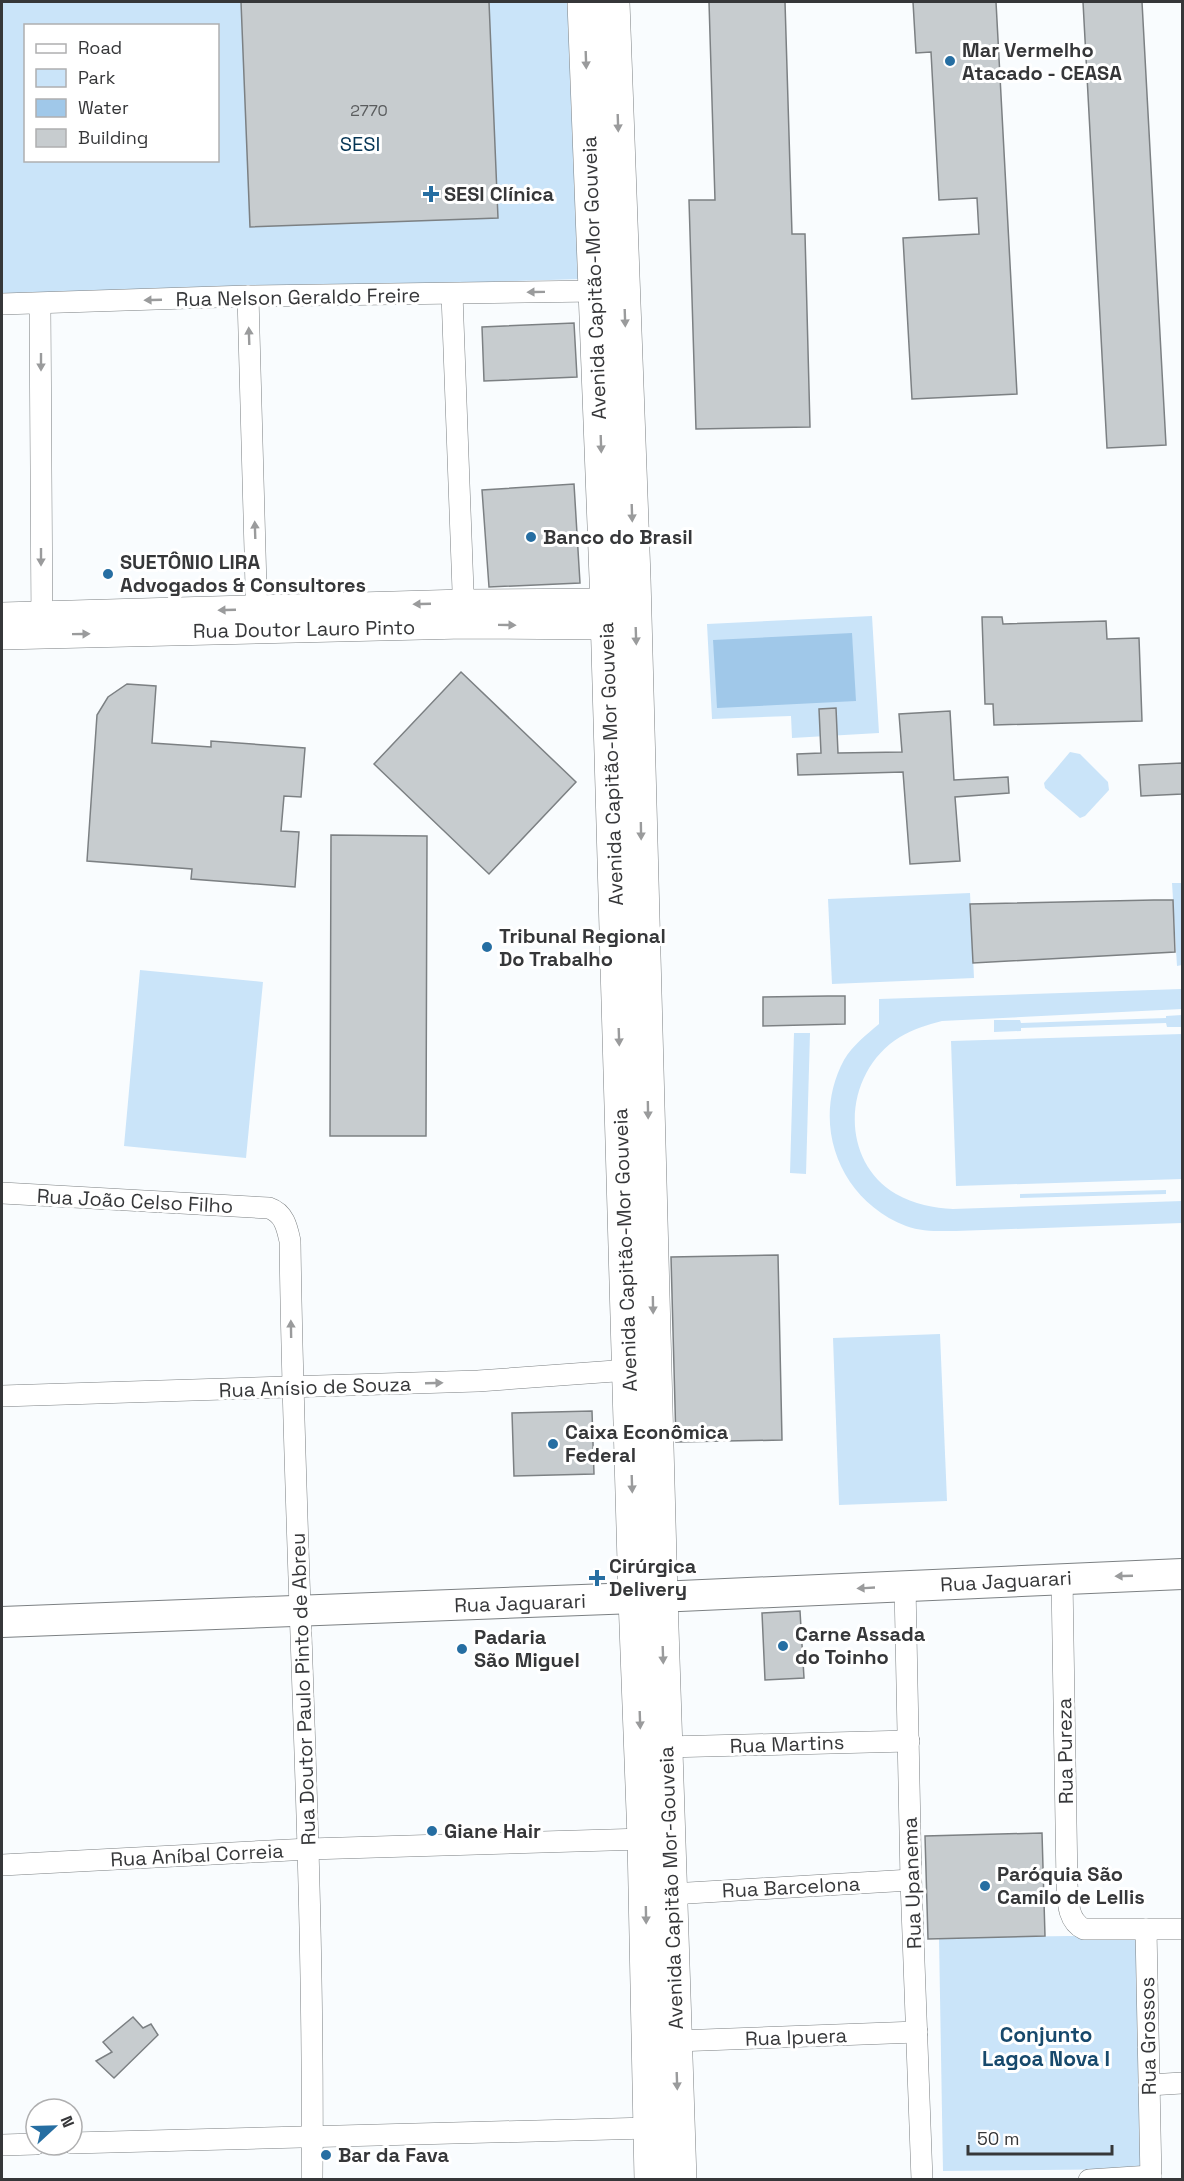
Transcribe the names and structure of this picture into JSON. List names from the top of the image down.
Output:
{
  "streets": {
    "main road": ["Avenida Capitão-Mor Gouveia", "Rua Jaguarari", "Avenida Capitão Mor-Gouveia"],
    "street": [
      "Rua Nelson Geraldo Freire",
      "Rua Doutor Lauro Pinto",
      "Rua João Celso Filho",
      "Rua Anísio de Souza",
      "Rua Doutor Paulo Pinto de Abreu",
      "Rua Martins",
      "Rua Pureza",
      "Rua Aníbal Correia",
      "Rua Upanema",
      "Rua Barcelona",
      "Rua Grossos",
      "Rua Ipuera"
    ]
  },
  "crossings": [
    ["Avenida Capitão-Mor Gouveia", "Rua Nelson Geraldo Freire"],
    ["Avenida Capitão-Mor Gouveia", "Rua Doutor Lauro Pinto"],
    ["Avenida Capitão-Mor Gouveia", "Rua Anísio de Souza"],
    ["Avenida Capitão-Mor Gouveia", "Rua Jaguarari"],
    ["Avenida Capitão-Mor Gouveia", "Avenida Capitão Mor-Gouveia"],
    ["Rua João Celso Filho", "Rua Doutor Paulo Pinto de Abreu"],
    ["Rua Anísio de Souza", "Rua Doutor Paulo Pinto de Abreu"],
    ["Rua Jaguarari", "Rua Doutor Paulo Pinto de Abreu"],
    ["Rua Jaguarari", "Rua Pureza"],
    ["Rua Jaguarari", "Rua Upanema"],
    ["Rua Jaguarari", "Avenida Capitão Mor-Gouveia"],
    ["Rua Doutor Paulo Pinto de Abreu", "Rua Aníbal Correia"],
    ["Rua Martins", "Rua Upanema"],
    ["Rua Martins", "Avenida Capitão Mor-Gouveia"],
    ["Rua Pureza", "Rua Grossos"],
    ["Rua Aníbal Correia", "Avenida Capitão Mor-Gouveia"],
    ["Rua Upanema", "Rua Barcelona"],
    ["Rua Upanema", "Rua Ipuera"],
    ["Rua Barcelona", "Avenida Capitão Mor-Gouveia"],
    ["Avenida Capitão Mor-Gouveia", "Rua Ipuera"]
  ],
  "one_way": ["Avenida Capitão-Mor Gouveia", "Rua Nelson Geraldo Freire", "Rua Anísio de Souza"],
  "districts": ["Conjunto Lagoa Nova I"],
  "parks": ["SESI"],
  "places": {
    "other": [
      "Mar Vermelho Atacado - CEASA",
      "Banco do Brasil",
      "SUETÔNIO LIRA Advogados & Consultores",
      "Tribunal Regional Do Trabalho",
      "Caixa Econômica Federal",
      "Carne Assada do Toinho",
      "Padaria São Miguel",
      "Giane Hair",
      "Paróquia São Camilo de Lellis",
      "Bar da Fava"
    ],
    "health": ["SESI Clínica", "Cirúrgica Delivery"]
  },
  "house_numbers": ["2770"],
  "legend": [
    "Road",
    "Park",
    "Water",
    "Building"
  ],
  "scale_bar": "50 m",
  "north": "right"
}
